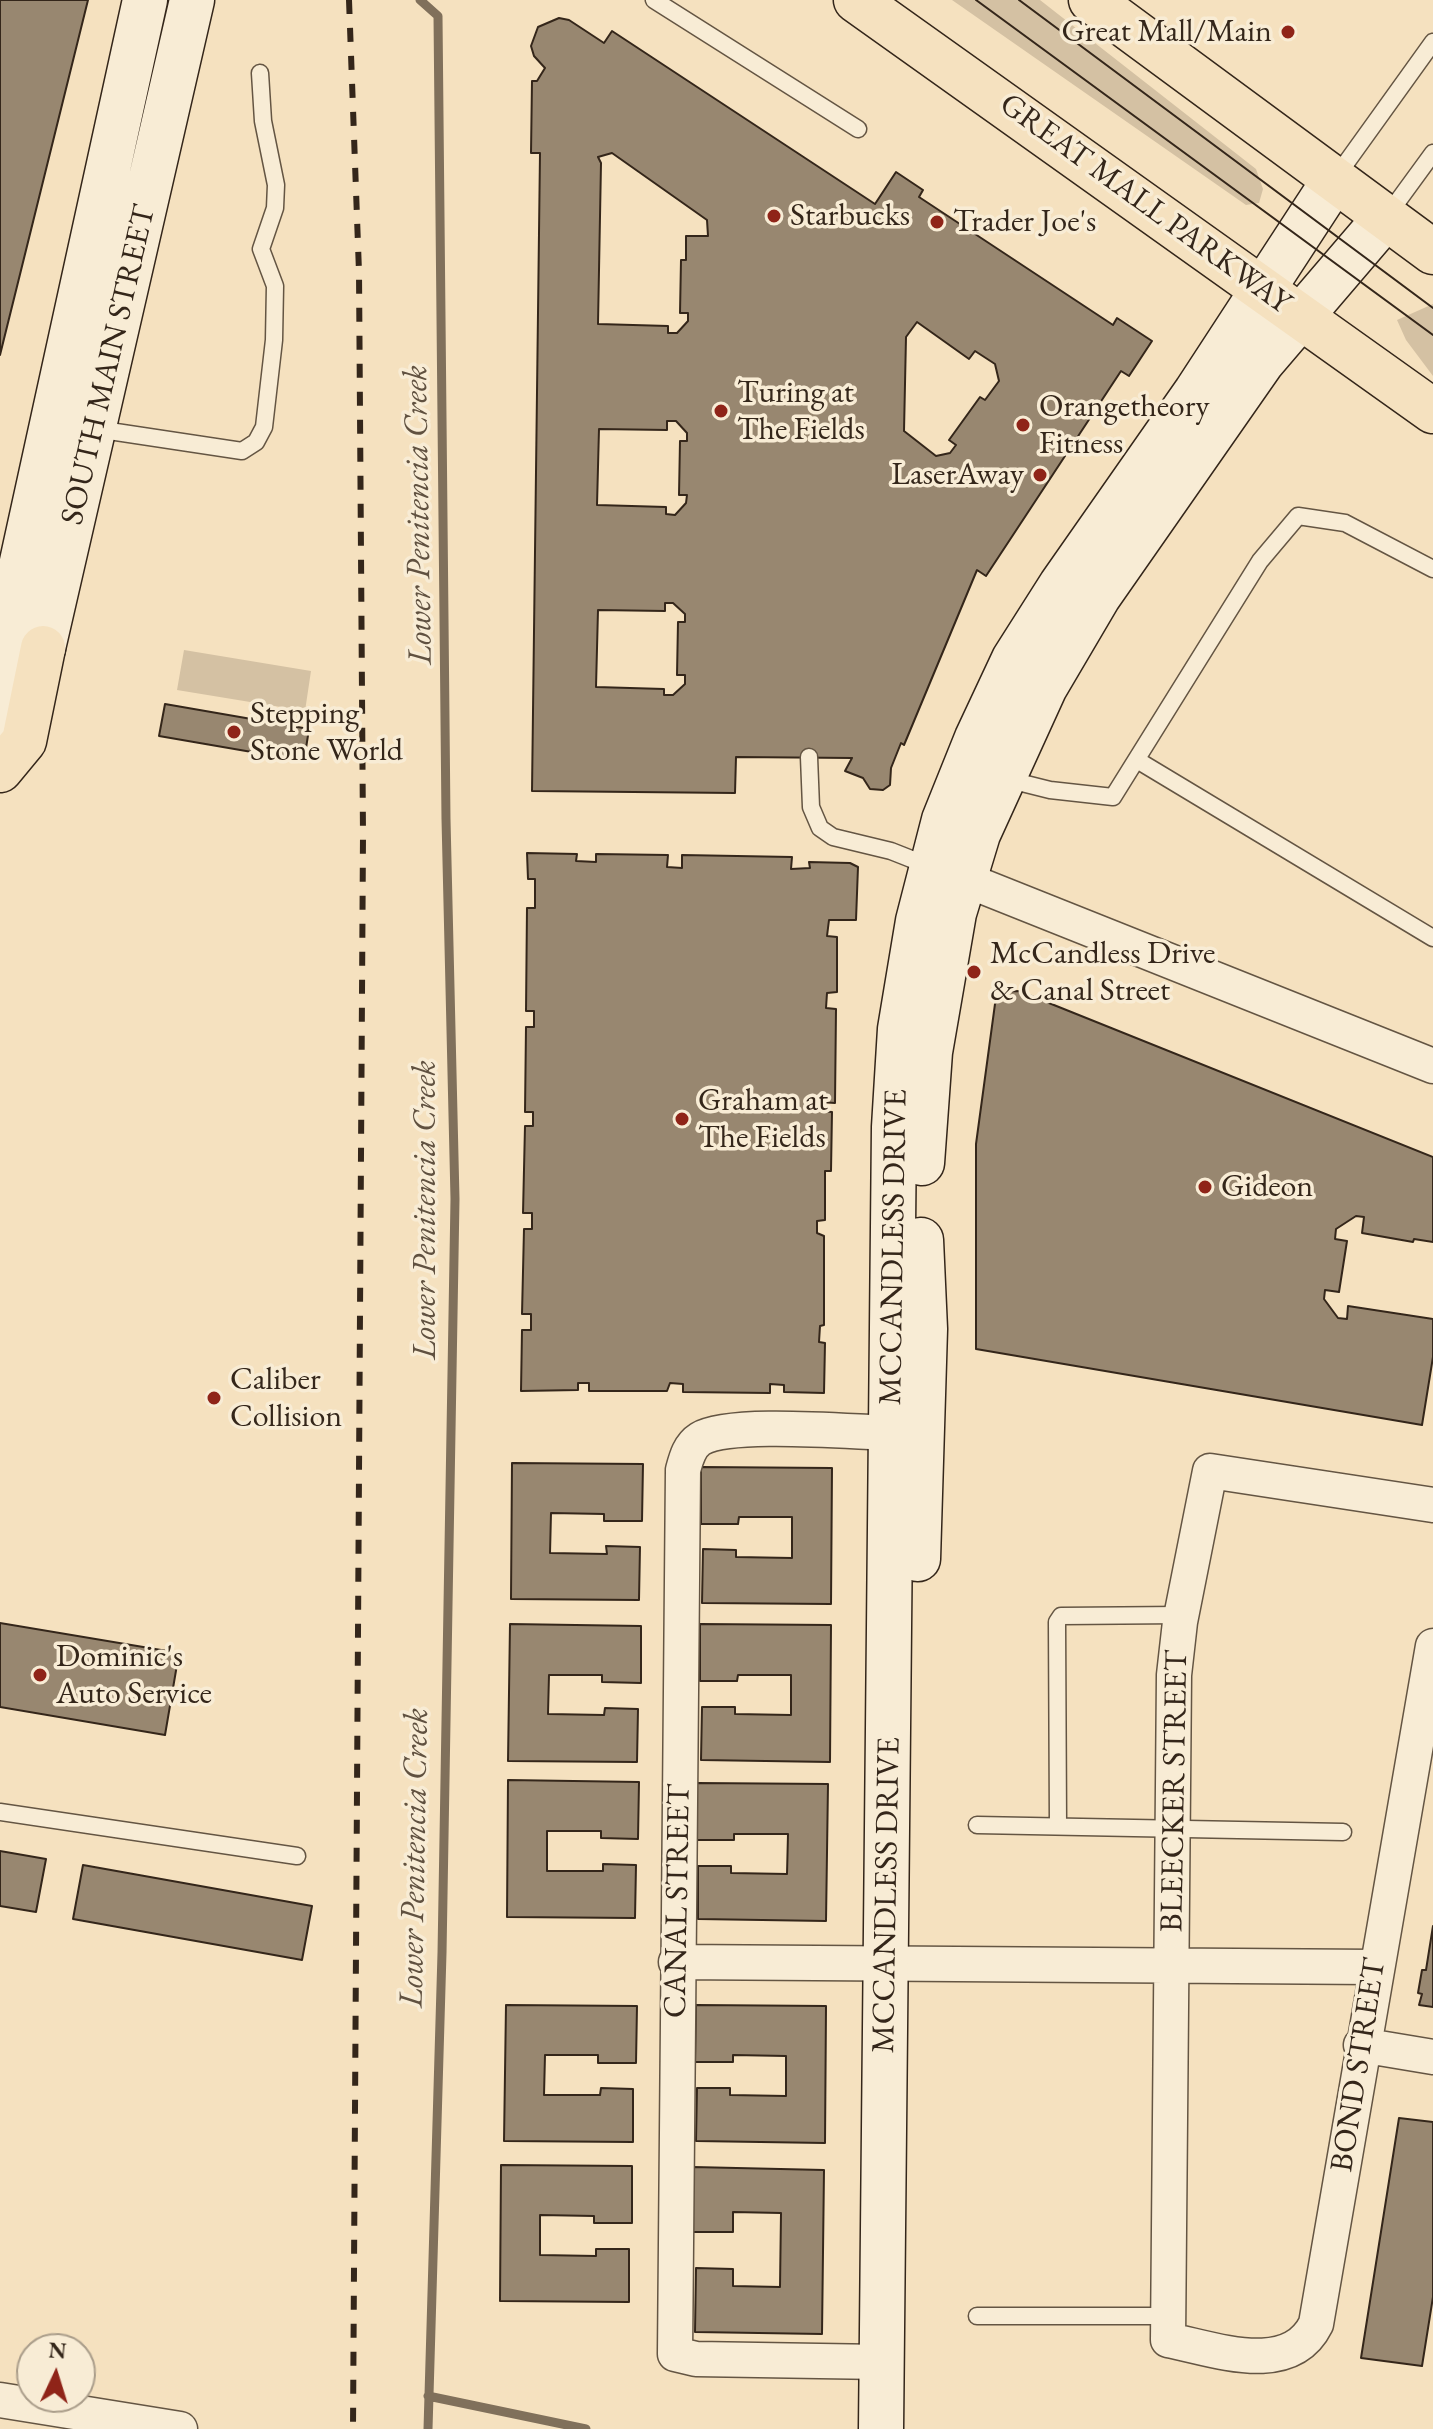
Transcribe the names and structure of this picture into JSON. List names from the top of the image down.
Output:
{
  "streets": {
    "main road": ["GREAT MALL PARKWAY", "SOUTH MAIN STREET", "MCCANDLESS DRIVE"],
    "street": ["BLEECKER STREET", "CANAL STREET", "BOND STREET"]
  },
  "crossings": [
    ["GREAT MALL PARKWAY", "MCCANDLESS DRIVE"],
    ["MCCANDLESS DRIVE", "CANAL STREET"],
    ["BLEECKER STREET", "BOND STREET"]
  ],
  "water": ["Lower Penitencia Creek"],
  "places": [
    "Great Mall/Main",
    "Starbucks",
    "Trader Joe's",
    "Turing at The Fields",
    "Orangetheory Fitness",
    "LaserAway",
    "Stepping Stone World",
    "McCandless Drive & Canal Street",
    "Graham at The Fields",
    "Gideon",
    "Caliber Collision",
    "Dominic's Auto Service"
  ],
  "north": "top"
}
